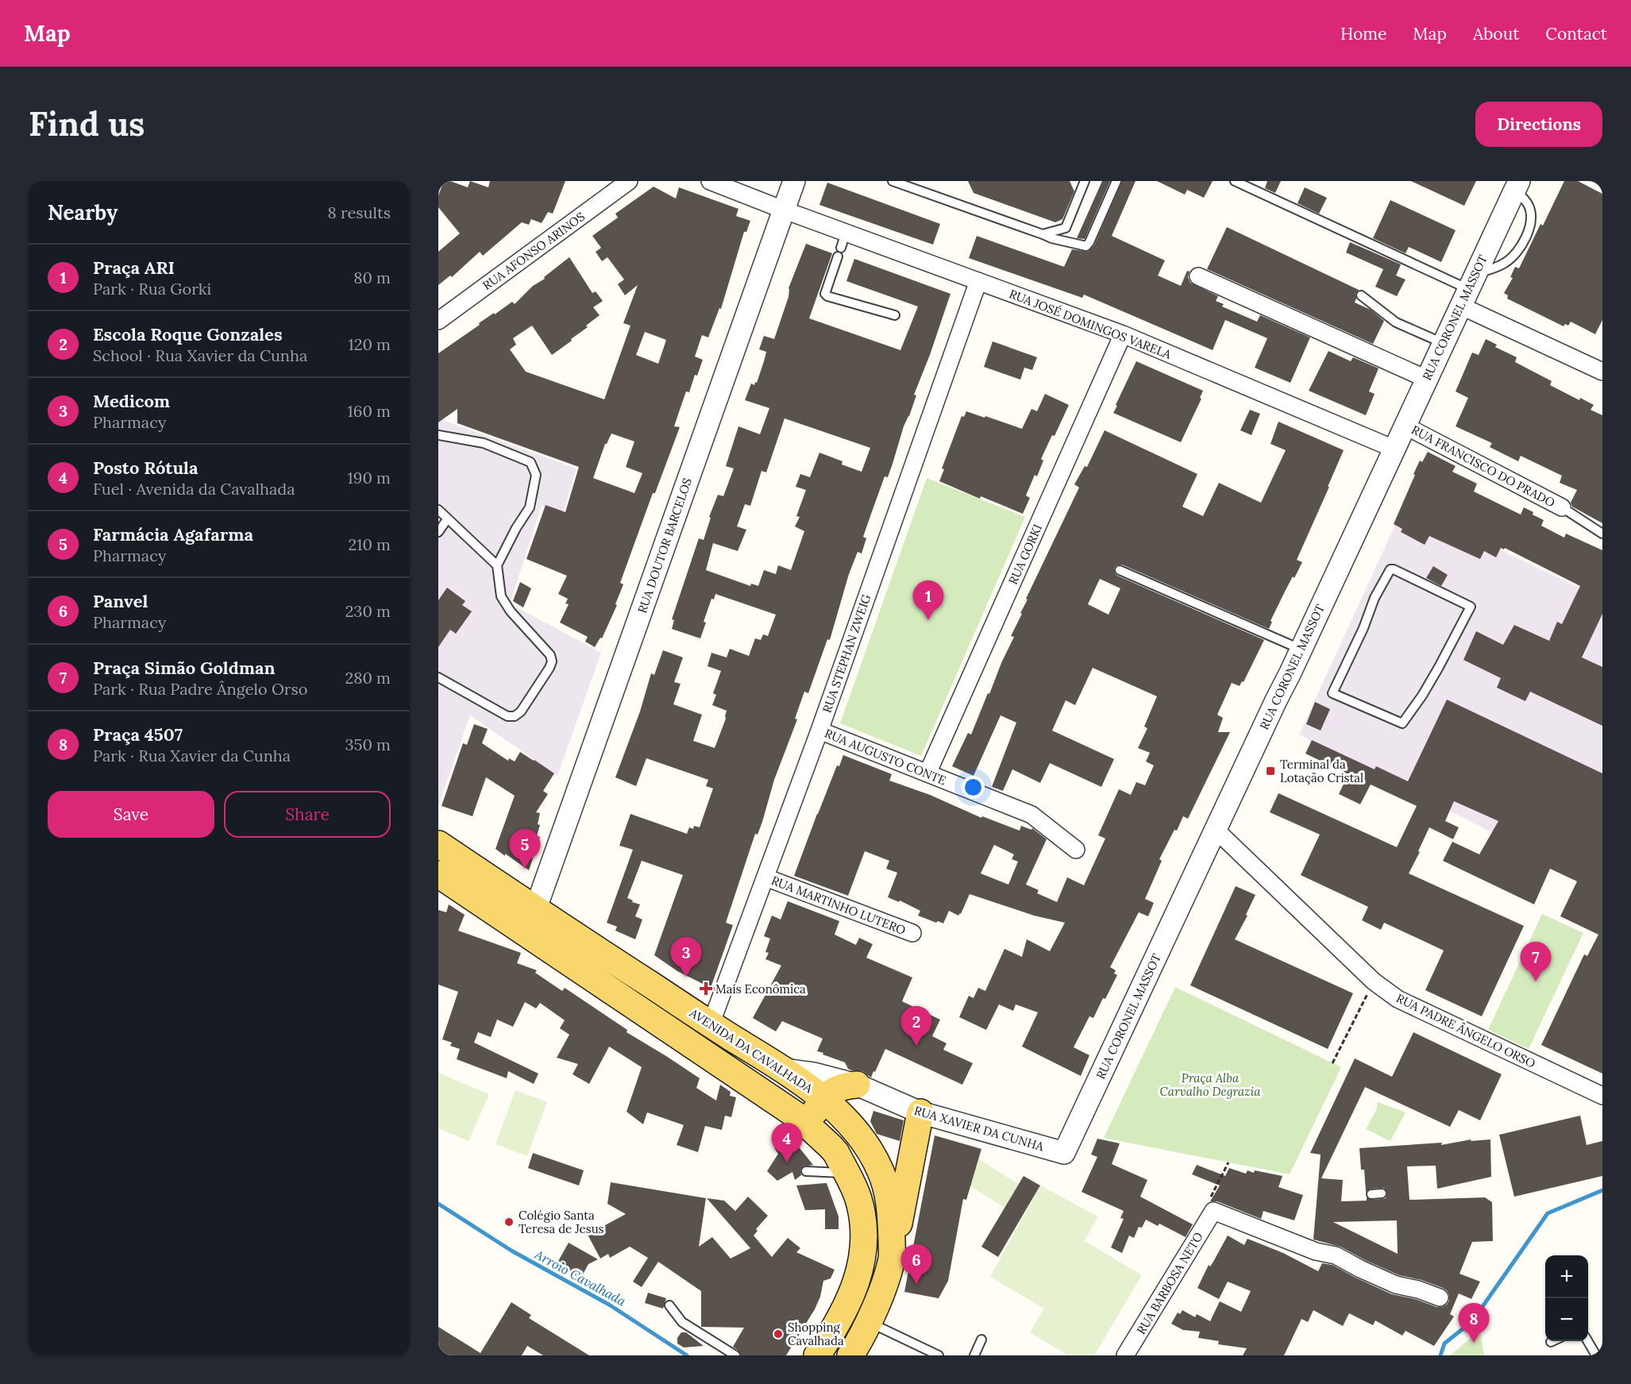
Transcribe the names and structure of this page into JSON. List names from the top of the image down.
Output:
{
  "streets": {
    "main road": ["AVENIDA DA CAVALHADA"],
    "street": [
      "RUA AFONSO ARINOS",
      "RUA CORONEL MASSOT",
      "RUA JOSÉ DOMINGOS VARELA",
      "RUA FRANCISCO DO PRADO",
      "RUA DOUTOR BARCELOS",
      "RUA GORKI",
      "RUA STEPHAN ZWEIG",
      "RUA AUGUSTO CONTE",
      "RUA MARTINHO LUTERO",
      "RUA PADRE ÂNGELO ORSO",
      "RUA XAVIER DA CUNHA",
      "RUA BARBOSA NETO"
    ]
  },
  "crossings": [
    ["RUA CORONEL MASSOT", "RUA JOSÉ DOMINGOS VARELA"],
    ["RUA CORONEL MASSOT", "RUA FRANCISCO DO PRADO"],
    ["RUA CORONEL MASSOT", "RUA PADRE ÂNGELO ORSO"],
    ["RUA CORONEL MASSOT", "RUA XAVIER DA CUNHA"],
    ["RUA JOSÉ DOMINGOS VARELA", "RUA DOUTOR BARCELOS"],
    ["RUA JOSÉ DOMINGOS VARELA", "RUA GORKI"],
    ["RUA JOSÉ DOMINGOS VARELA", "RUA STEPHAN ZWEIG"],
    ["RUA DOUTOR BARCELOS", "AVENIDA DA CAVALHADA"],
    ["RUA GORKI", "RUA AUGUSTO CONTE"],
    ["RUA STEPHAN ZWEIG", "RUA AUGUSTO CONTE"],
    ["RUA STEPHAN ZWEIG", "RUA MARTINHO LUTERO"],
    ["RUA STEPHAN ZWEIG", "AVENIDA DA CAVALHADA"],
    ["AVENIDA DA CAVALHADA", "RUA XAVIER DA CUNHA"]
  ],
  "water": ["Arroio Cavalhada"],
  "parks": ["Praça Alba Carvalho Degrazia"],
  "places": {
    "transit": ["Terminal da Lotação Cristal"],
    "health": ["Mais Econômica"],
    "other": ["Colégio Santa Teresa de Jesus", "Shopping Cavalhada"]
  },
  "page": {
    "header": "Map",
    "nav": [
      "Home",
      "Map",
      "About",
      "Contact"
    ],
    "buttons": [
      "Directions",
      ["Save", "Share"]
    ],
    "title": "Find us",
    "heading": ["Nearby", "8 results"],
    "list": [
      {
        "mark": "1",
        "name": "Praça ARI",
        "note": "Park · Rua Gorki",
        "value": "80 m"
      },
      {
        "mark": "2",
        "name": "Escola Roque Gonzales",
        "note": "School · Rua Xavier da Cunha",
        "value": "120 m"
      },
      {
        "mark": "3",
        "name": "Medicom",
        "note": "Pharmacy",
        "value": "160 m"
      },
      {
        "mark": "4",
        "name": "Posto Rótula",
        "note": "Fuel · Avenida da Cavalhada",
        "value": "190 m"
      },
      {
        "mark": "5",
        "name": "Farmácia Agafarma",
        "note": "Pharmacy",
        "value": "210 m"
      },
      {
        "mark": "6",
        "name": "Panvel",
        "note": "Pharmacy",
        "value": "230 m"
      },
      {
        "mark": "7",
        "name": "Praça Simão Goldman",
        "note": "Park · Rua Padre Ângelo Orso",
        "value": "280 m"
      },
      {
        "mark": "8",
        "name": "Praça 4507",
        "note": "Park · Rua Xavier da Cunha",
        "value": "350 m"
      }
    ],
    "pins": [
      "1",
      "5",
      "3",
      "7",
      "2",
      "4",
      "6",
      "8"
    ],
    "map_buttons": ["+", "−"]
  }
}
